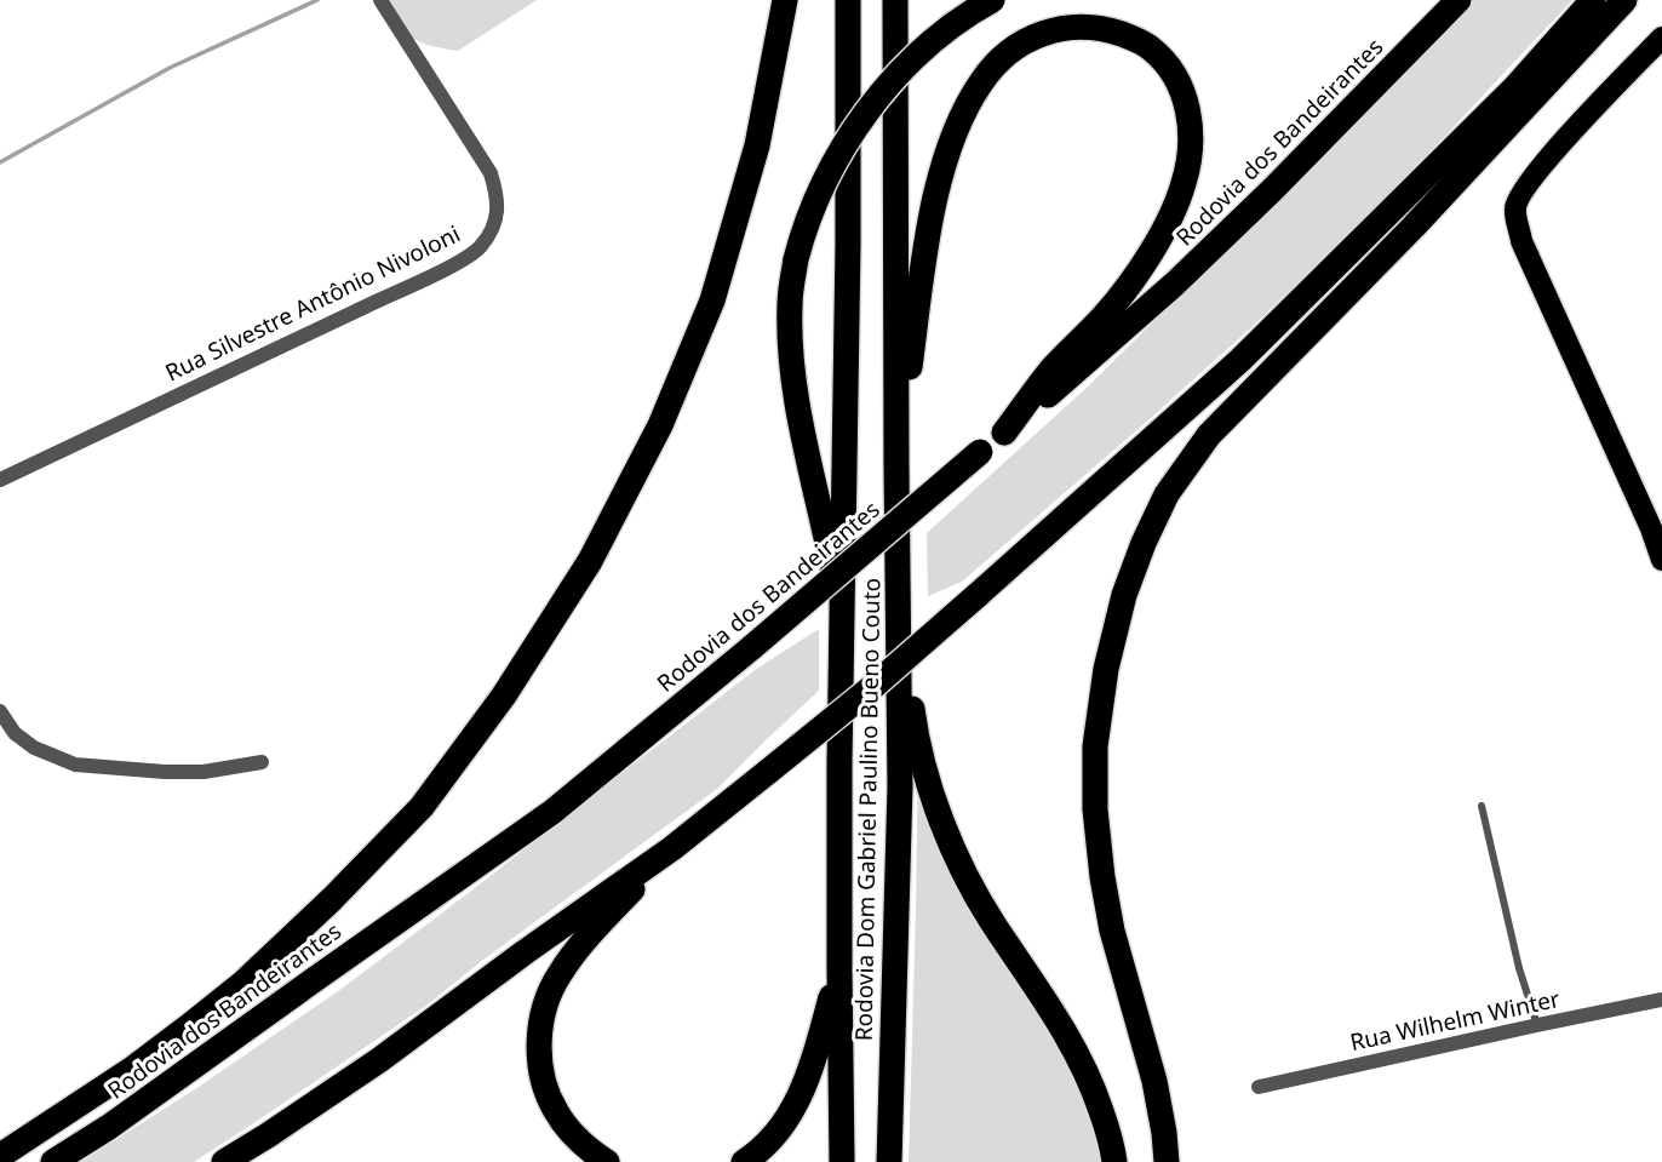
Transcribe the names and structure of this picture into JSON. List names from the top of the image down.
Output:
{
  "streets": {
    "highway": ["Rodovia dos Bandeirantes", "Rodovia Dom Gabriel Paulino Bueno Couto"],
    "street": ["Rua Silvestre Antônio Nivoloni", "Rua Wilhelm Winter"]
  }
}
